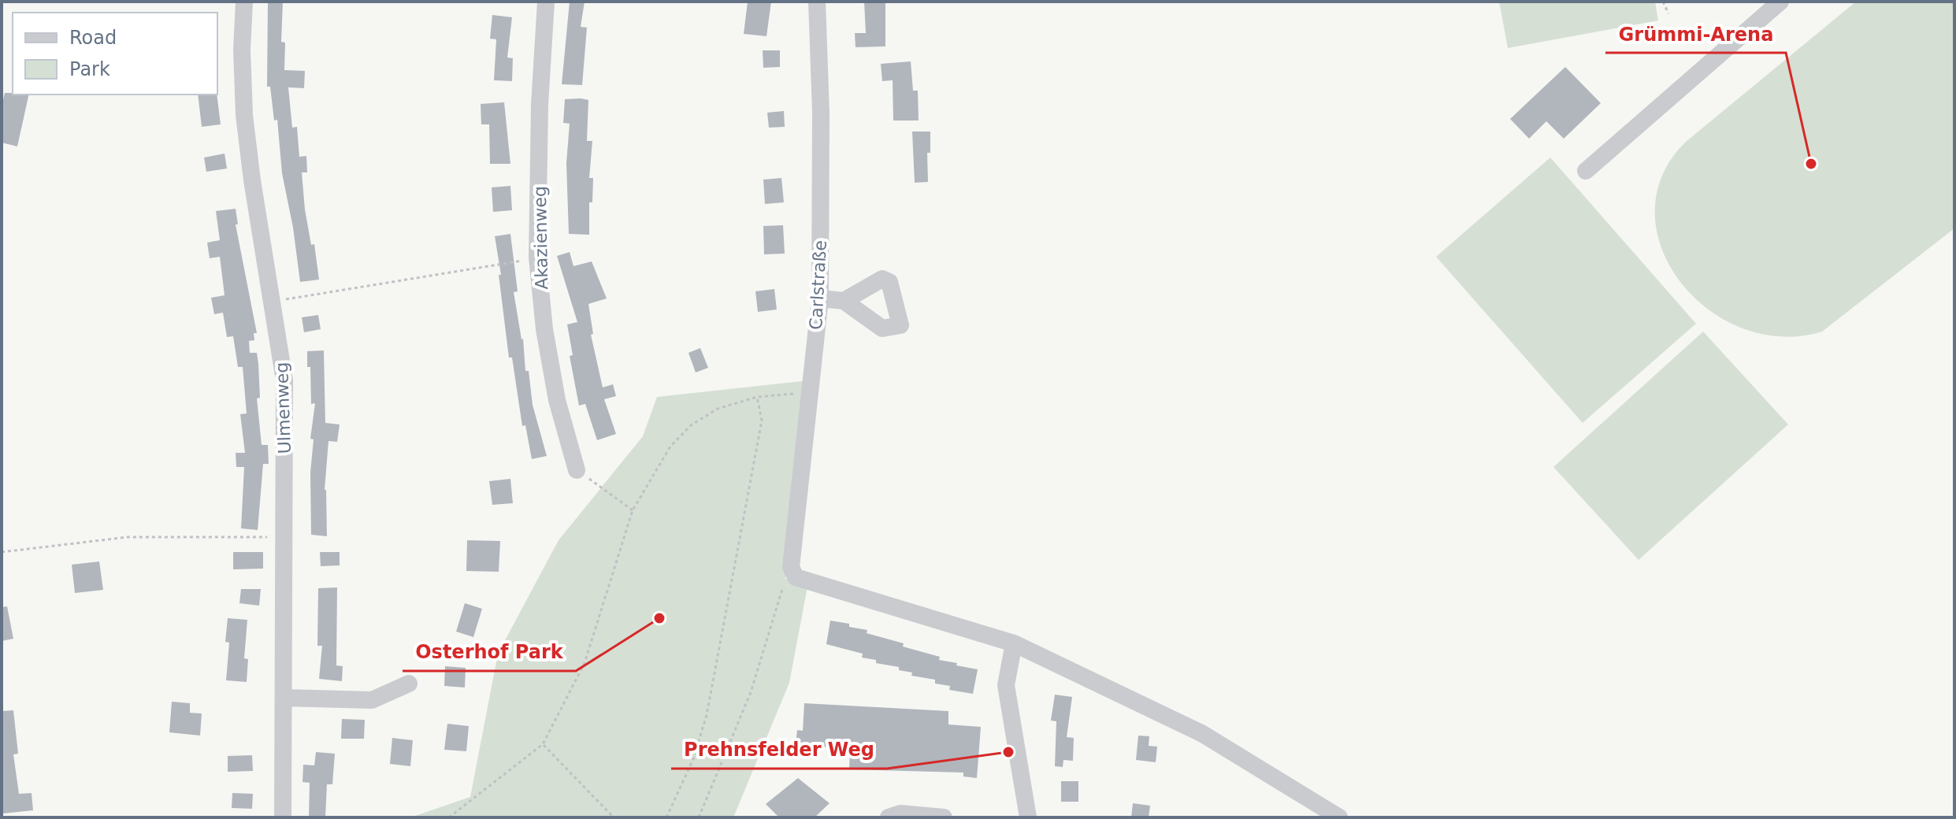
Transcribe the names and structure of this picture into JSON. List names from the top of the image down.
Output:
{
  "streets": {
    "street": ["Akazienweg", "Carlstraße", "Ulmenweg"]
  },
  "places": ["Grümmi-Arena", "Osterhof Park", "Prehnsfelder Weg"],
  "legend": ["Road", "Park"]
}
